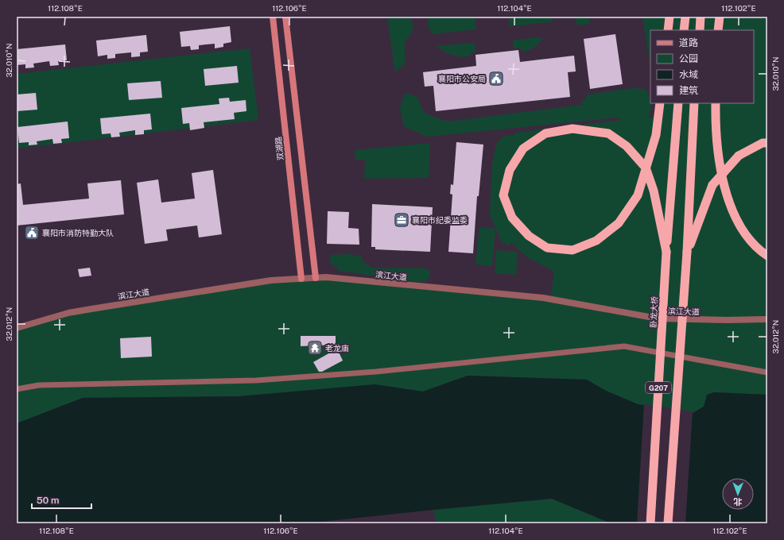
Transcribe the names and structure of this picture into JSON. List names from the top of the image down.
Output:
{
  "streets": {
    "highway": ["卧龙大桥", "G207"],
    "main road": ["双湖路"],
    "street": ["滨江大道"]
  },
  "crossings": [
    ["双湖路", "滨江大道"]
  ],
  "places": {
    "public building": ["襄阳市公安局", "襄阳市消防特勤大队"],
    "office": ["襄阳市纪委监委"],
    "temple": ["老龙庙"]
  },
  "legend": [
    "道路",
    "公园",
    "水域",
    "建筑"
  ],
  "scale_bar": "50 m",
  "north": "bottom",
  "coordinates": [
    "112.108°E",
    "112.106°E",
    "112.104°E",
    "112.102°E",
    "32.010°N",
    "32.012°N"
  ]
}
